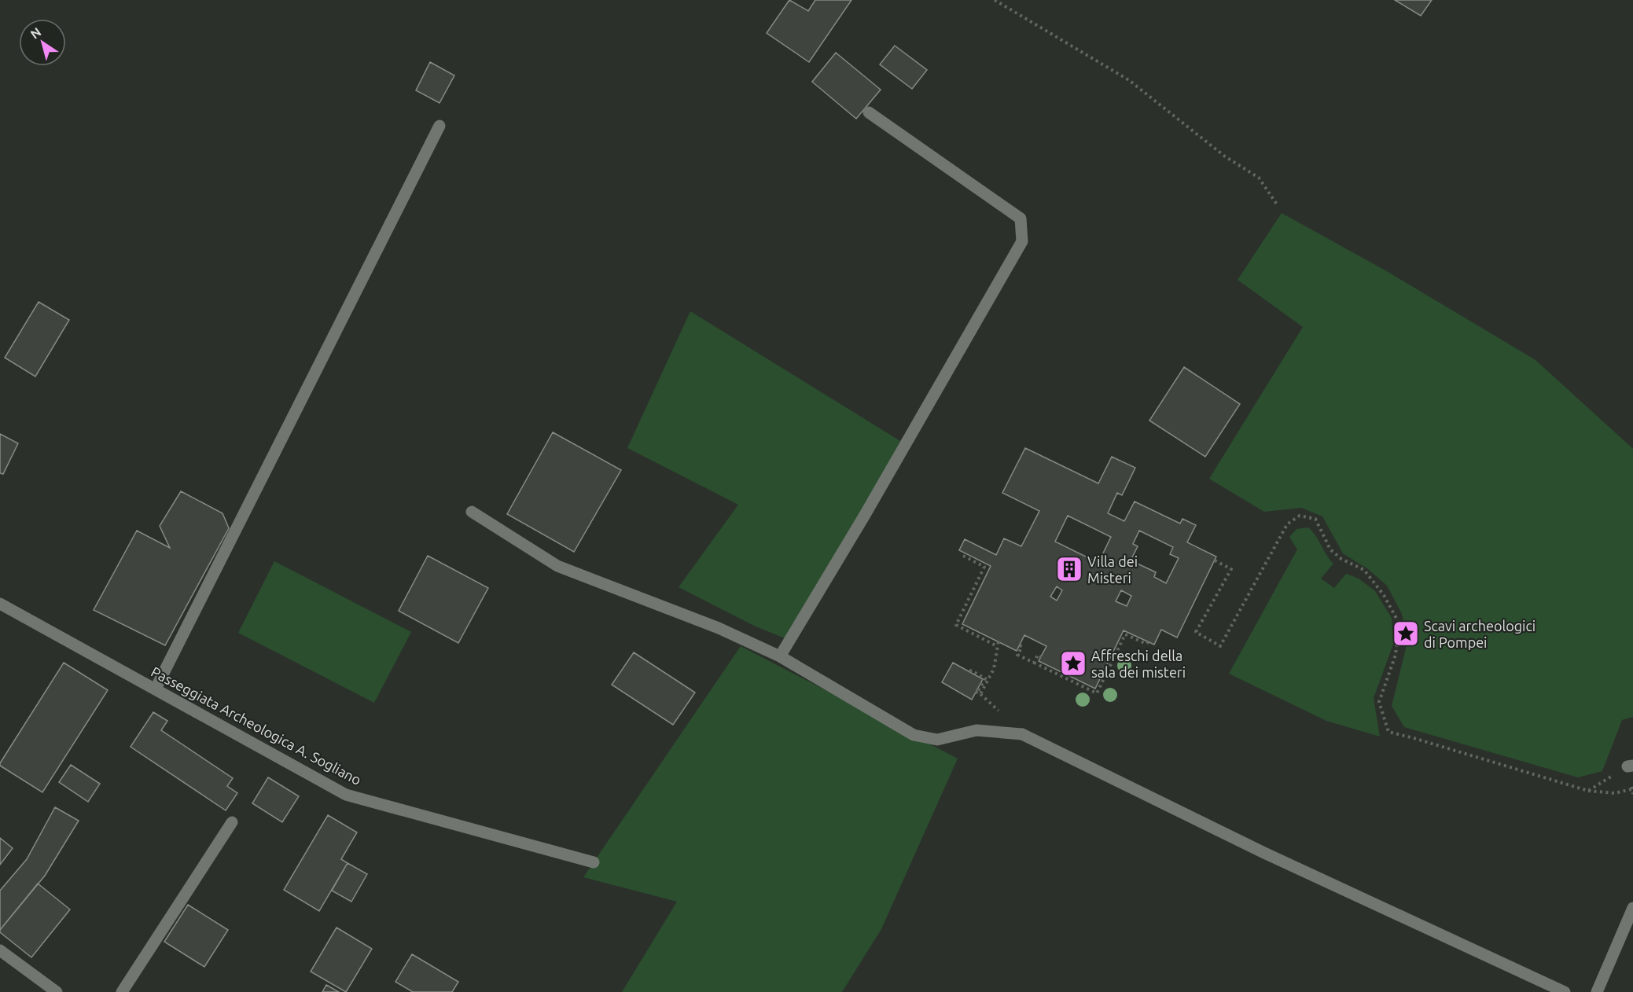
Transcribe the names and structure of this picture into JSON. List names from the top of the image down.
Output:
{
  "streets": {
    "street": ["Passeggiata Archeologica A. Sogliano"]
  },
  "places": {
    "building": ["Villa dei Misteri"],
    "place": ["Scavi archeologici di Pompei", "Affreschi della sala dei misteri"]
  },
  "north": "top left"
}
